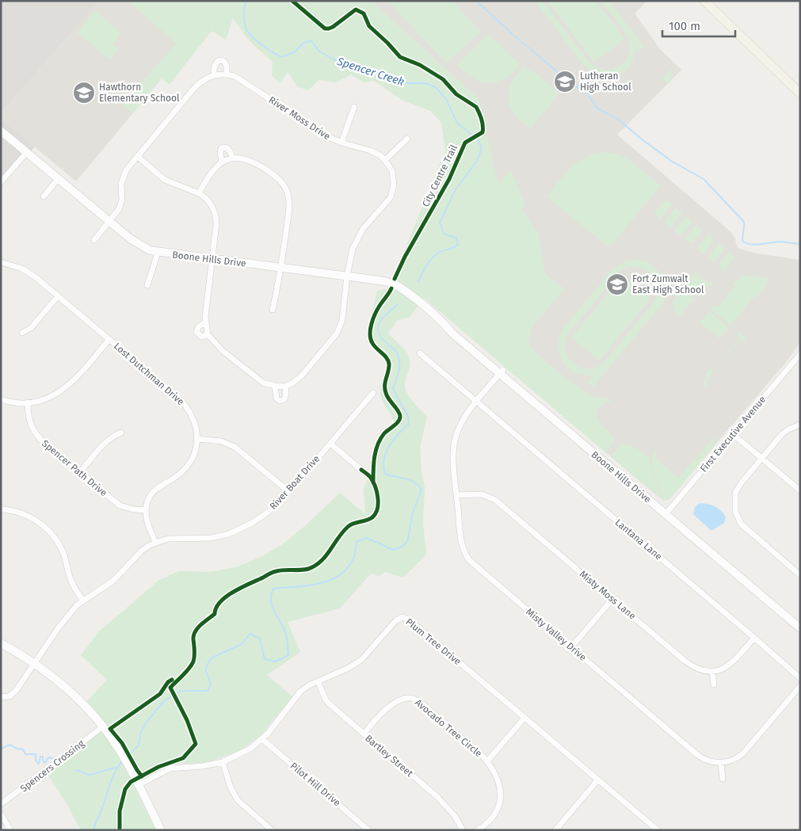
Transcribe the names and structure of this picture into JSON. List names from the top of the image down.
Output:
{
  "streets": {
    "street": [
      "River Moss Drive",
      "Boone Hills Drive",
      "Lost Dutchman Drive",
      "First Executive Avenue",
      "Spencer Path Drive",
      "River Boat Drive",
      "Lantana Lane",
      "Misty Moss Lane",
      "Misty Valley Drive",
      "Plum Tree Drive",
      "Avocado Tree Circle",
      "Bartley Street",
      "Spencers Crossing",
      "Pilot Hill Drive"
    ],
    "cycle path": ["City Centre Trail"]
  },
  "crossings": [
    ["Boone Hills Drive", "First Executive Avenue"],
    ["Boone Hills Drive", "Misty Valley Drive"],
    ["Lost Dutchman Drive", "Spencer Path Drive"],
    ["Lantana Lane", "Misty Valley Drive"],
    ["Misty Moss Lane", "Misty Valley Drive"],
    ["Plum Tree Drive", "Bartley Street"],
    ["Plum Tree Drive", "Pilot Hill Drive"],
    ["Avocado Tree Circle", "Bartley Street"]
  ],
  "water": ["Spencer Creek"],
  "places": {
    "school or university": ["Lutheran High School", "Hawthorn Elementary School", "Fort Zumwalt East High School"]
  },
  "scale_bar": "100 m"
}
